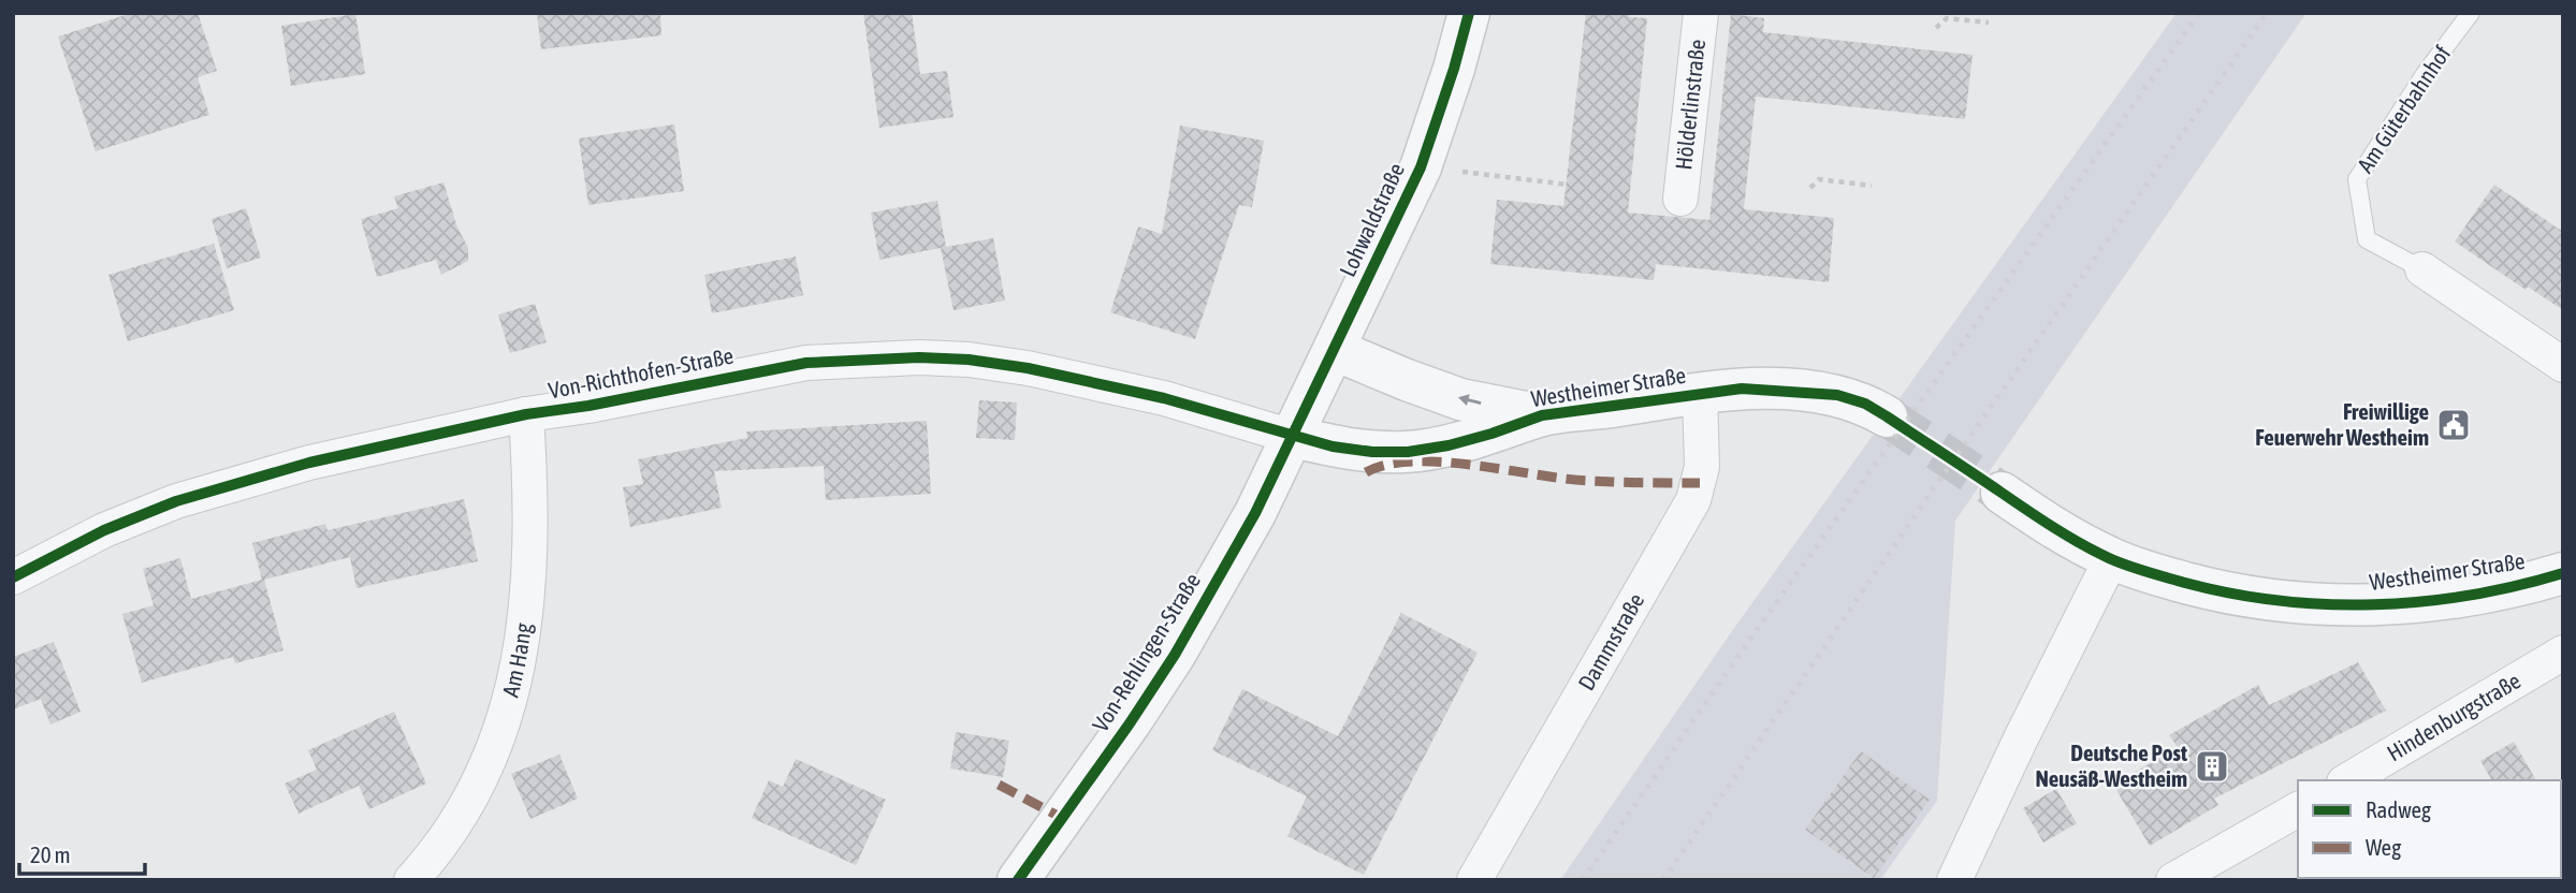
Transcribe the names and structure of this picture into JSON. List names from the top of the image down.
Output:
{
  "streets": {
    "street": [
      "Hölderlinstraße",
      "Lohwaldstraße",
      "Von-Richthofen-Straße",
      "Westheimer Straße",
      "Dammstraße",
      "Von-Rehlingen-Straße",
      "Am Hang",
      "Hindenburgstraße"
    ],
    "lane": ["Am Güterbahnhof"]
  },
  "crossings": [
    ["Lohwaldstraße", "Von-Richthofen-Straße"],
    ["Lohwaldstraße", "Westheimer Straße"],
    ["Lohwaldstraße", "Von-Rehlingen-Straße"],
    ["Von-Richthofen-Straße", "Westheimer Straße"],
    ["Von-Richthofen-Straße", "Von-Rehlingen-Straße"],
    ["Von-Richthofen-Straße", "Am Hang"],
    ["Westheimer Straße", "Dammstraße"],
    ["Westheimer Straße", "Von-Rehlingen-Straße"]
  ],
  "places": {
    "public building": ["Freiwillige Feuerwehr Westheim"],
    "building": ["Deutsche Post Neusäß-Westheim"]
  },
  "legend": ["Radweg", "Weg"],
  "scale_bar": "20 m"
}
